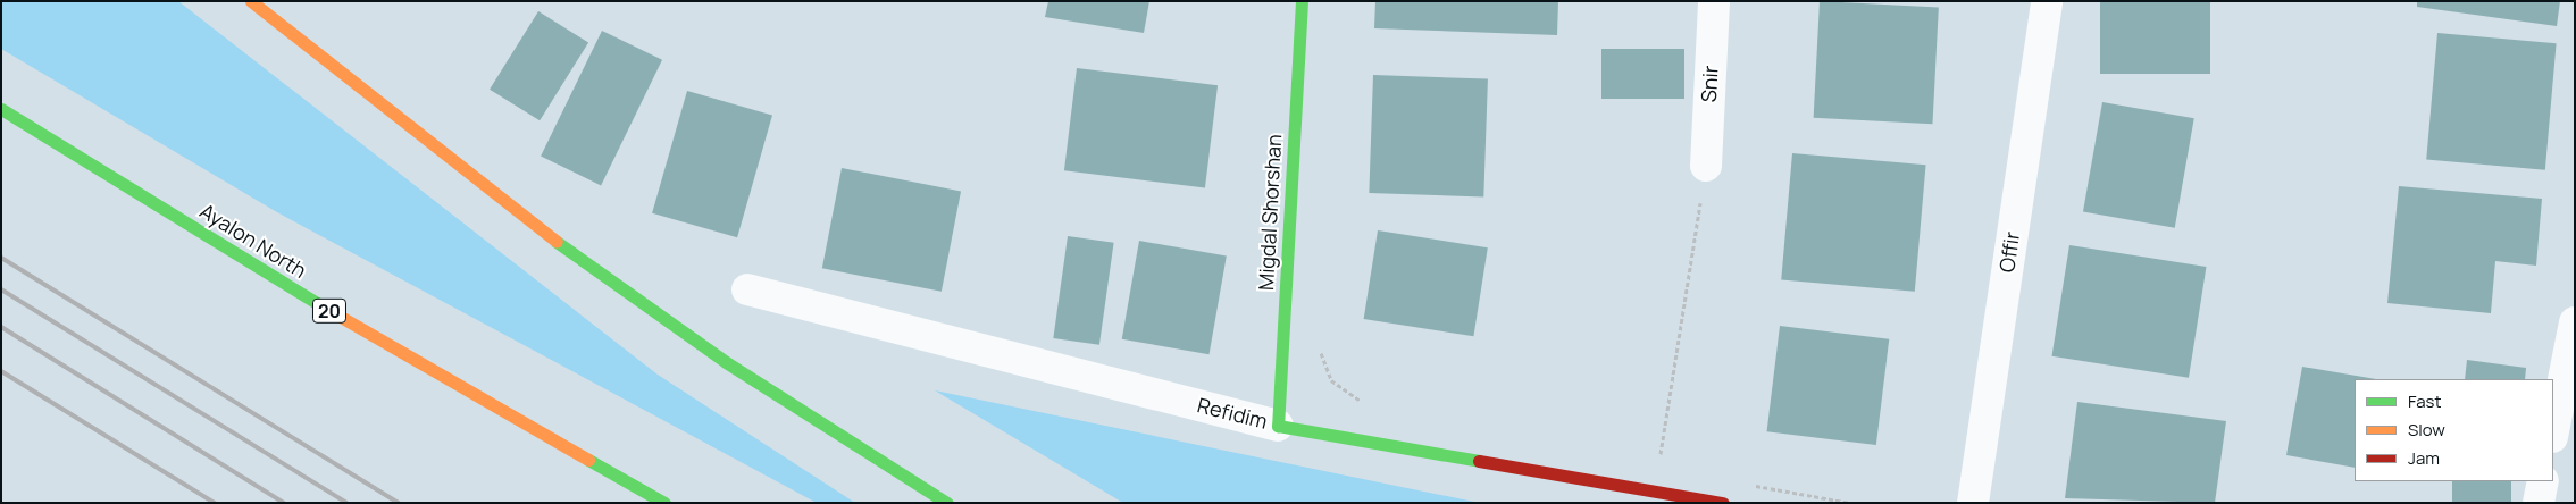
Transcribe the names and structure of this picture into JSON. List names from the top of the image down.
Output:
{
  "streets": {
    "main road": [
      "Migdal Shorshan",
      "Ayalon North",
      "20",
      "Refidim"
    ],
    "street": ["Snir", "Offir"]
  },
  "crossings": [
    ["Migdal Shorshan", "Refidim"]
  ],
  "legend": ["Fast", "Slow", "Jam"]
}
